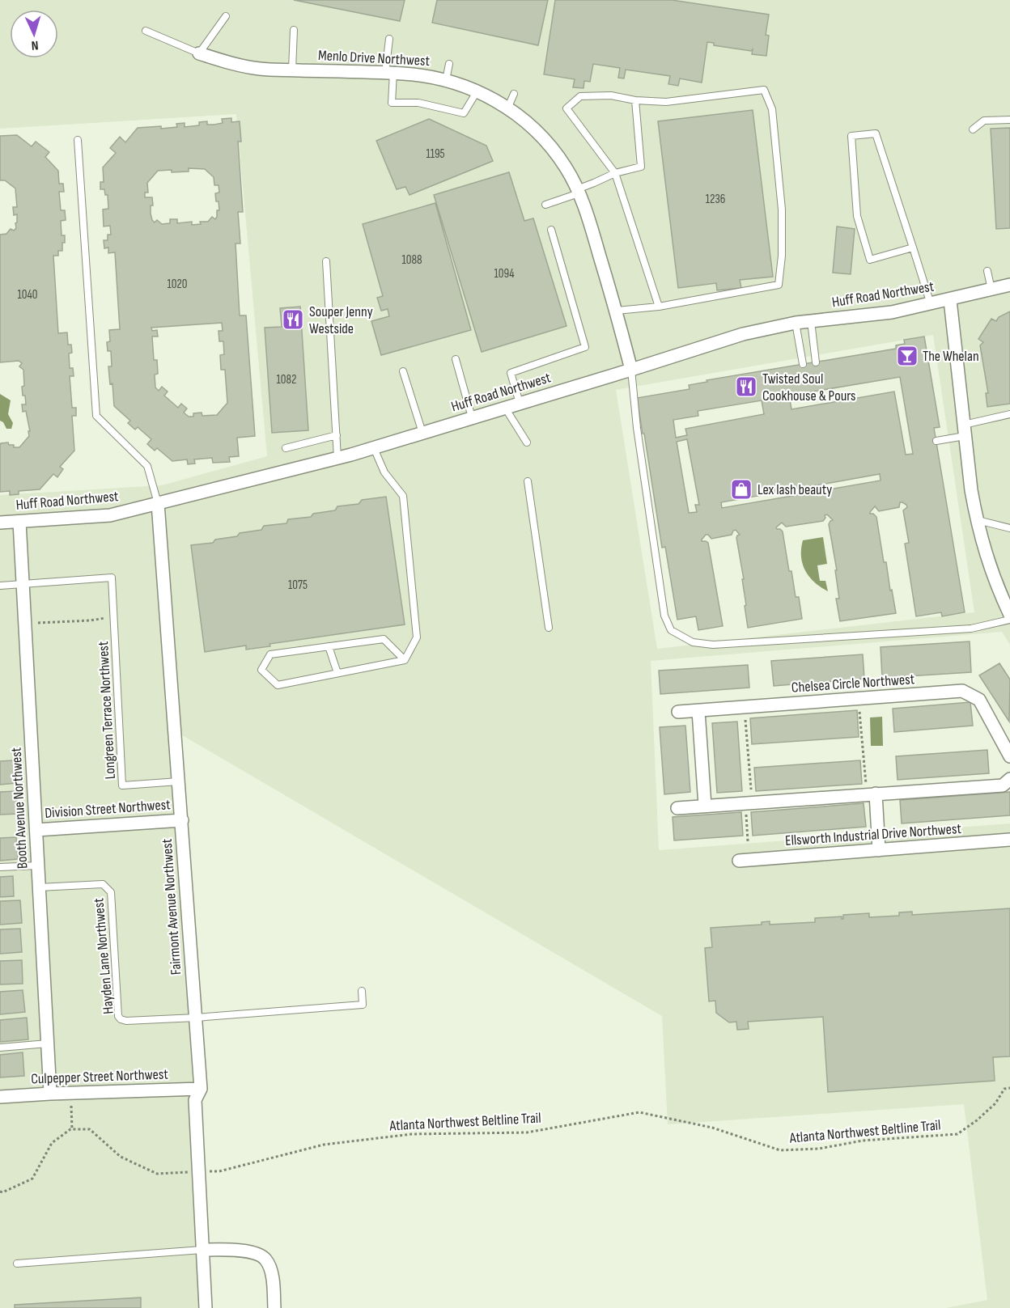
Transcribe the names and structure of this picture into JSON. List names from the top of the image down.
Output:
{
  "streets": {
    "street": [
      "Menlo Drive Northwest",
      "Huff Road Northwest",
      "Chelsea Circle Northwest",
      "Booth Avenue Northwest",
      "Division Street Northwest",
      "Ellsworth Industrial Drive Northwest",
      "Fairmont Avenue Northwest",
      "Culpepper Street Northwest"
    ],
    "lane": ["Longreen Terrace Northwest", "Hayden Lane Northwest"],
    "path": ["Atlanta Northwest Beltline Trail"]
  },
  "crossings": [
    ["Menlo Drive Northwest", "Huff Road Northwest"],
    ["Huff Road Northwest", "Booth Avenue Northwest"],
    ["Huff Road Northwest", "Fairmont Avenue Northwest"],
    ["Longreen Terrace Northwest", "Booth Avenue Northwest"],
    ["Longreen Terrace Northwest", "Fairmont Avenue Northwest"],
    ["Booth Avenue Northwest", "Division Street Northwest"],
    ["Booth Avenue Northwest", "Hayden Lane Northwest"],
    ["Booth Avenue Northwest", "Culpepper Street Northwest"],
    ["Division Street Northwest", "Fairmont Avenue Northwest"],
    ["Fairmont Avenue Northwest", "Hayden Lane Northwest"],
    ["Fairmont Avenue Northwest", "Culpepper Street Northwest"],
    ["Fairmont Avenue Northwest", "Atlanta Northwest Beltline Trail"]
  ],
  "places": {
    "restaurant": ["Souper Jenny Westside", "Twisted Soul Cookhouse & Pours"],
    "bar": ["The Whelan"],
    "shop": ["Lex lash beauty"]
  },
  "house_numbers": [
    "1195",
    "1236",
    "1088",
    "1094",
    "1020",
    "1040",
    "1082",
    "1075"
  ],
  "north": "bottom"
}
